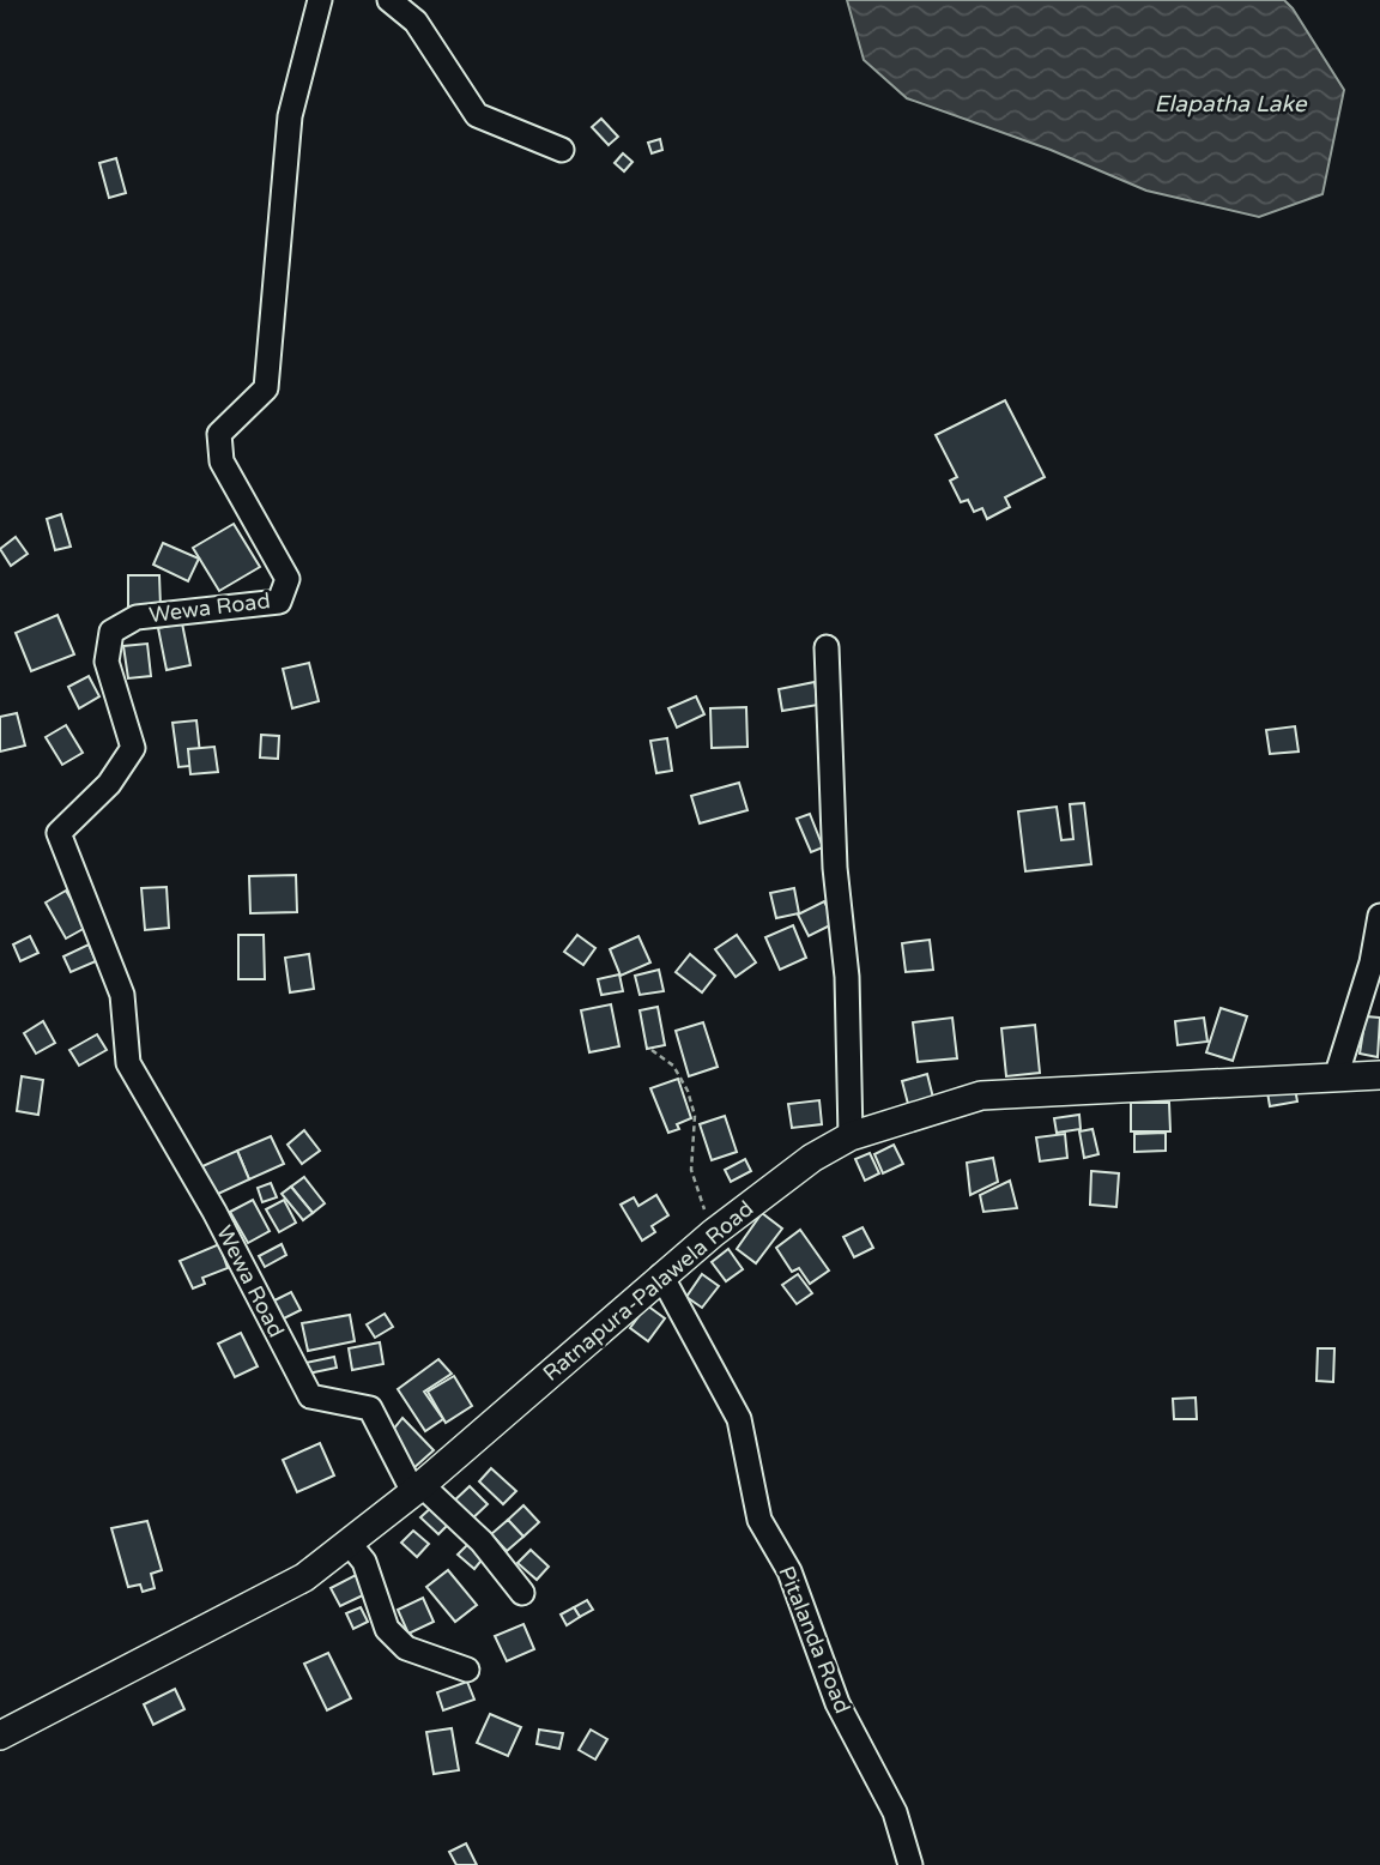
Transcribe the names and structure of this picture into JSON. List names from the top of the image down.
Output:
{
  "streets": {
    "main road": ["Ratnapura-Palawela Road"],
    "street": ["Wewa Road", "Pitalanda Road"]
  },
  "crossings": [
    ["Wewa Road", "Ratnapura-Palawela Road"],
    ["Ratnapura-Palawela Road", "Pitalanda Road"]
  ],
  "water": ["Elapatha Lake"]
}
